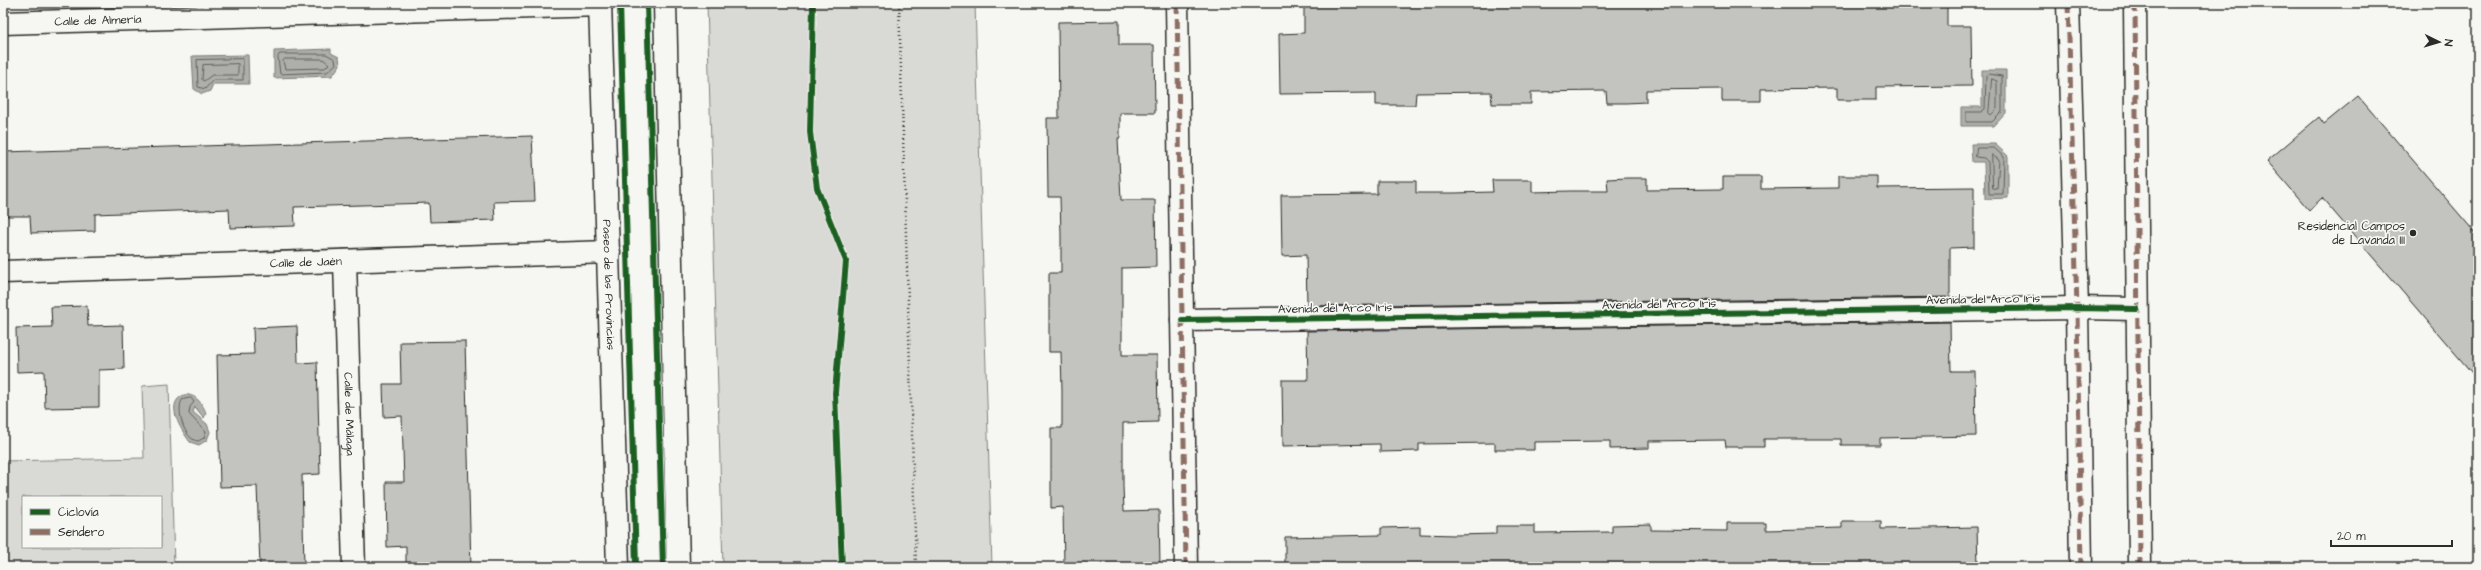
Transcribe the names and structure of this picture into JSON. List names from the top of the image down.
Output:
{
  "streets": {
    "street": [
      "Calle de Almería",
      "Calle de Jaén",
      "Paseo de las Provincias",
      "Avenida del Arco Iris",
      "Calle de Málaga"
    ]
  },
  "crossings": [
    ["Calle de Almería", "Paseo de las Provincias"],
    ["Calle de Jaén", "Paseo de las Provincias"],
    ["Calle de Jaén", "Calle de Málaga"]
  ],
  "places": ["Residencial Campos de Lavanda III"],
  "legend": ["Ciclovía", "Sendero"],
  "scale_bar": "20 m",
  "north": "right"
}
